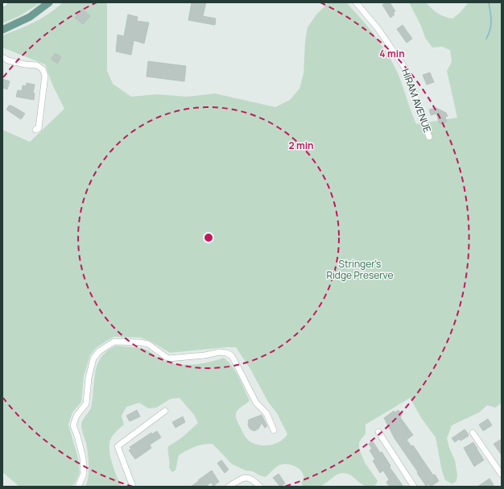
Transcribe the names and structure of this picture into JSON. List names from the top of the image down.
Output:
{
  "streets": {
    "street": ["HIRAM AVENUE"]
  },
  "parks": ["Stringer's Ridge Preserve"],
  "rings": ["4 min", "2 min"]
}
